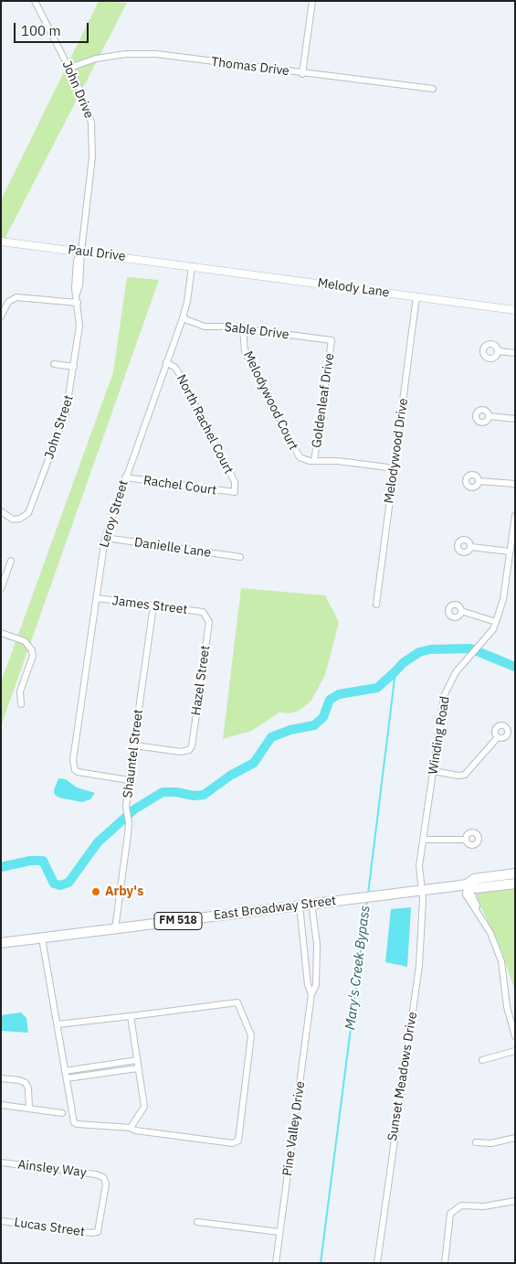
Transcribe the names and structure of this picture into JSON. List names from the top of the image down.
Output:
{
  "streets": {
    "main road": ["East Broadway Street", "FM 518"],
    "street": [
      "Thomas Drive",
      "John Drive",
      "Paul Drive",
      "Melody Lane",
      "Sable Drive",
      "Melodywood Court",
      "Goldenleaf Drive",
      "North Rachel Court",
      "John Street",
      "Melodywood Drive",
      "Rachel Court",
      "Leroy Street",
      "Danielle Lane",
      "James Street",
      "Hazel Street",
      "Winding Road",
      "Shauntel Street",
      "Sunset Meadows Drive",
      "Pine Valley Drive",
      "Ainsley Way",
      "Lucas Street"
    ]
  },
  "crossings": [
    ["Thomas Drive", "John Drive"],
    ["John Drive", "John Street"],
    ["Paul Drive", "Melody Lane"],
    ["Paul Drive", "John Street"],
    ["Paul Drive", "Leroy Street"],
    ["Melody Lane", "Melodywood Drive"],
    ["Melody Lane", "Leroy Street"],
    ["Sable Drive", "Melodywood Court"],
    ["Sable Drive", "Goldenleaf Drive"],
    ["Sable Drive", "Leroy Street"],
    ["Melodywood Court", "Goldenleaf Drive"],
    ["Melodywood Court", "Melodywood Drive"],
    ["North Rachel Court", "Rachel Court"],
    ["North Rachel Court", "Leroy Street"],
    ["Rachel Court", "Leroy Street"],
    ["Leroy Street", "Danielle Lane"],
    ["Leroy Street", "James Street"],
    ["Leroy Street", "Shauntel Street"],
    ["James Street", "Hazel Street"],
    ["James Street", "Shauntel Street"],
    ["Hazel Street", "Shauntel Street"],
    ["Winding Road", "East Broadway Street"],
    ["Winding Road", "FM 518"],
    ["Winding Road", "Sunset Meadows Drive"],
    ["Shauntel Street", "East Broadway Street"],
    ["East Broadway Street", "FM 518"],
    ["East Broadway Street", "Sunset Meadows Drive"],
    ["East Broadway Street", "Pine Valley Drive"],
    ["FM 518", "Sunset Meadows Drive"],
    ["Ainsley Way", "Lucas Street"]
  ],
  "water": ["Mary's Creek Bypass"],
  "places": ["Arby's"],
  "scale_bar": "100 m"
}
